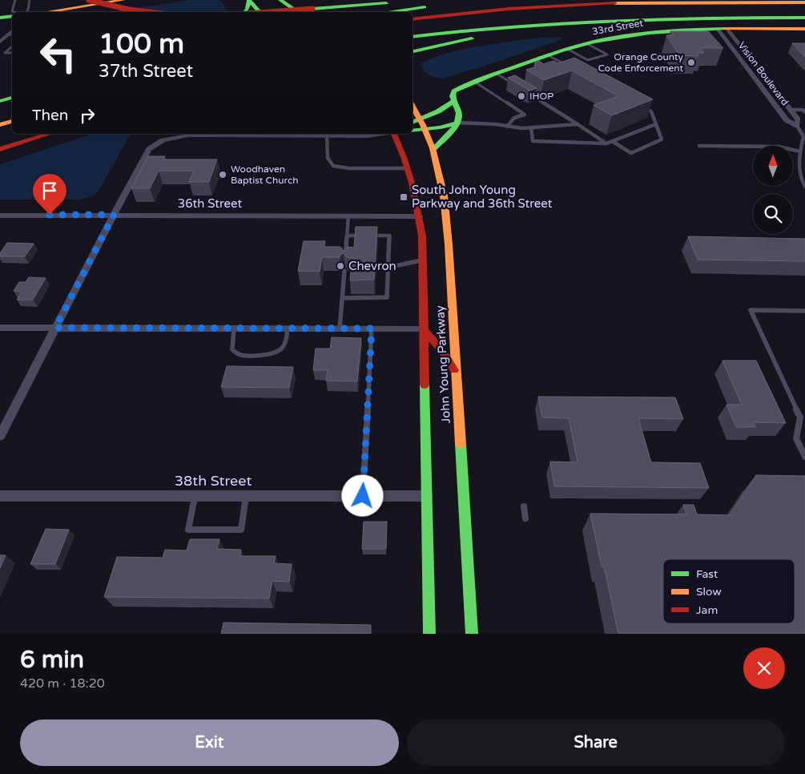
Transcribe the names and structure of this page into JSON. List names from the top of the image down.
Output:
{
  "streets": {
    "main road": ["33rd Street", "John Young Parkway"],
    "street": ["Vision Boulevard", "36th Street", "38th Street"]
  },
  "crossings": [
    ["33rd Street", "Vision Boulevard"],
    ["33rd Street", "John Young Parkway"],
    ["36th Street", "John Young Parkway"],
    ["John Young Parkway", "38th Street"]
  ],
  "places": {
    "other": [
      "Orange County Code Enforcement",
      "IHOP",
      "Woodhaven Baptist Church",
      "Chevron"
    ],
    "transit": ["South John Young Parkway and 36th Street"]
  },
  "legend": ["Fast", "Slow", "Jam"],
  "north": "top",
  "page": {
    "turn": ["100 m", "37th Street"],
    "then": "Then",
    "heading": ["6 min", "420 m · 18:20"],
    "buttons": ["Exit", "Share"]
  }
}
